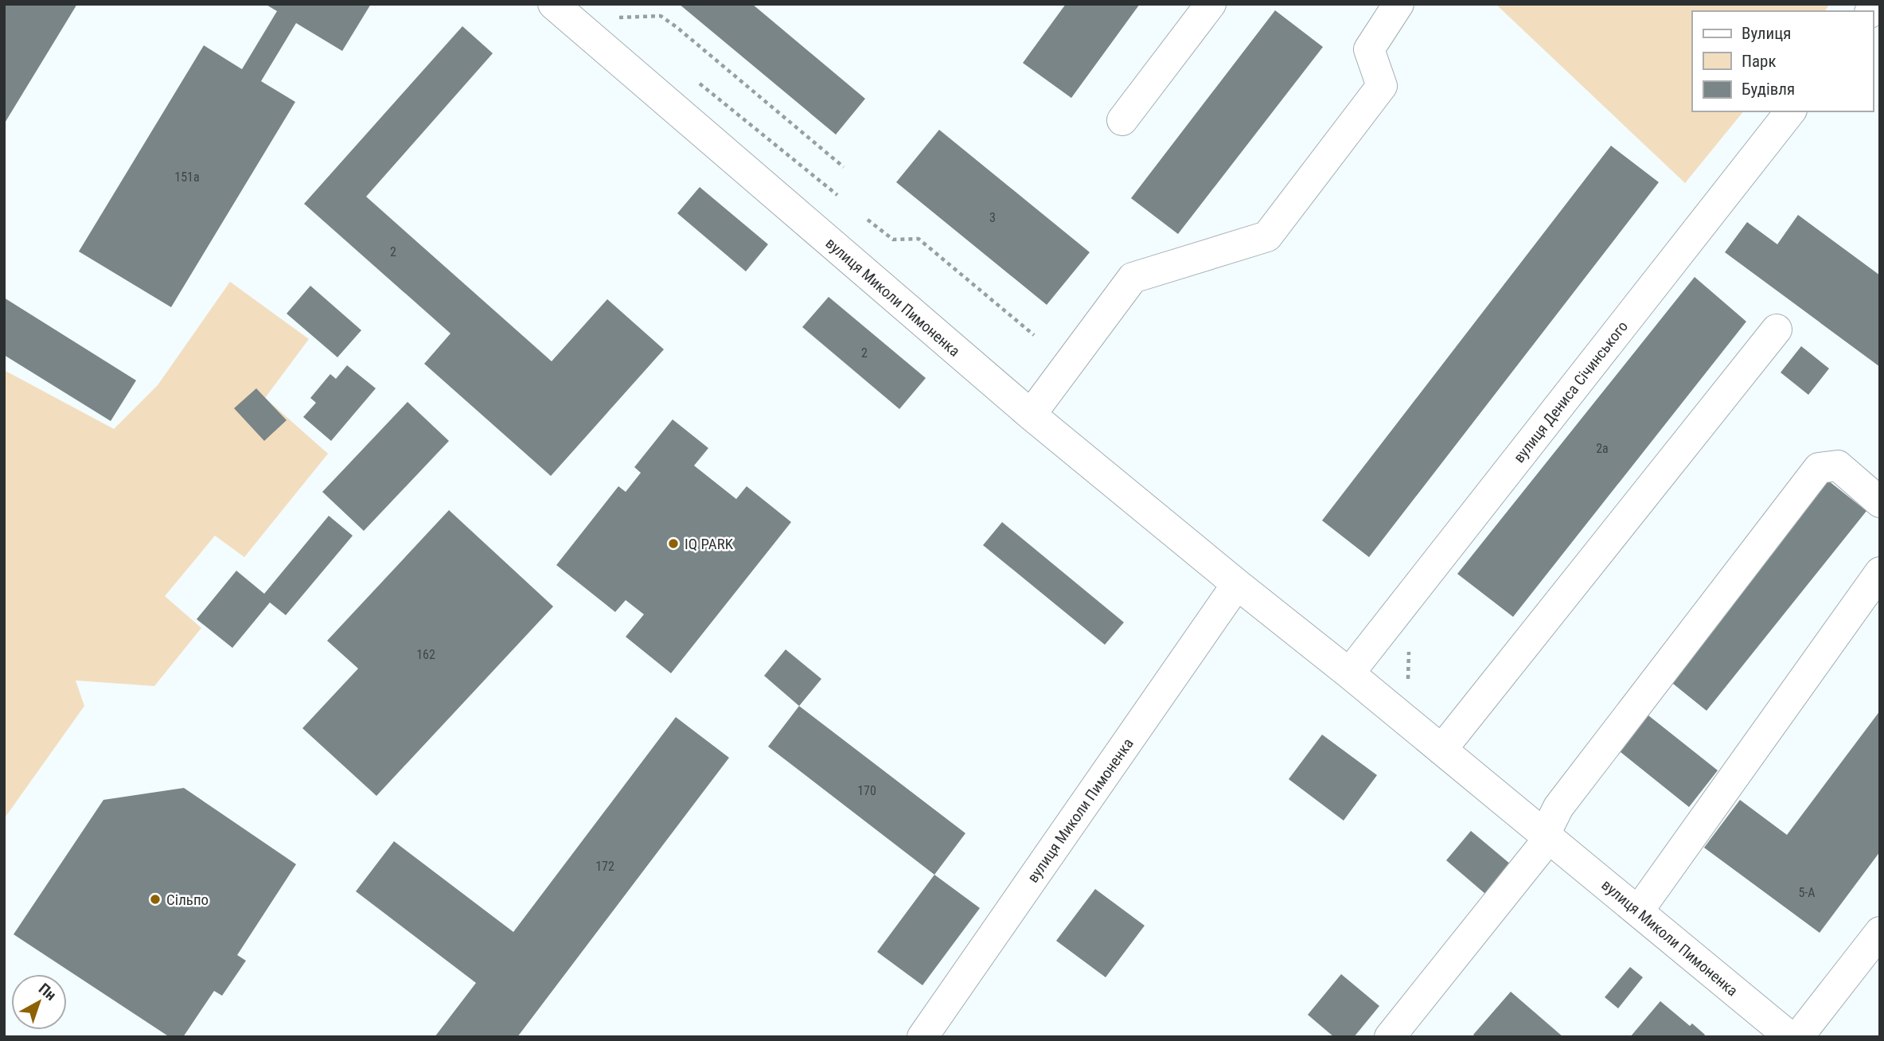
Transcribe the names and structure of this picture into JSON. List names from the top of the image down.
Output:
{
  "streets": {
    "street": ["вулиця Миколи Пимоненка", "вулиця Дениса Січинського"]
  },
  "crossings": [
    ["вулиця Миколи Пимоненка", "вулиця Дениса Січинського"]
  ],
  "places": ["IQ PARK", "Сільпо"],
  "house_numbers": [
    "151а",
    "3",
    "2",
    "2",
    "2а",
    "162",
    "170",
    "172",
    "5-А"
  ],
  "legend": ["Вулиця", "Парк", "Будівля"],
  "north": "top right"
}
